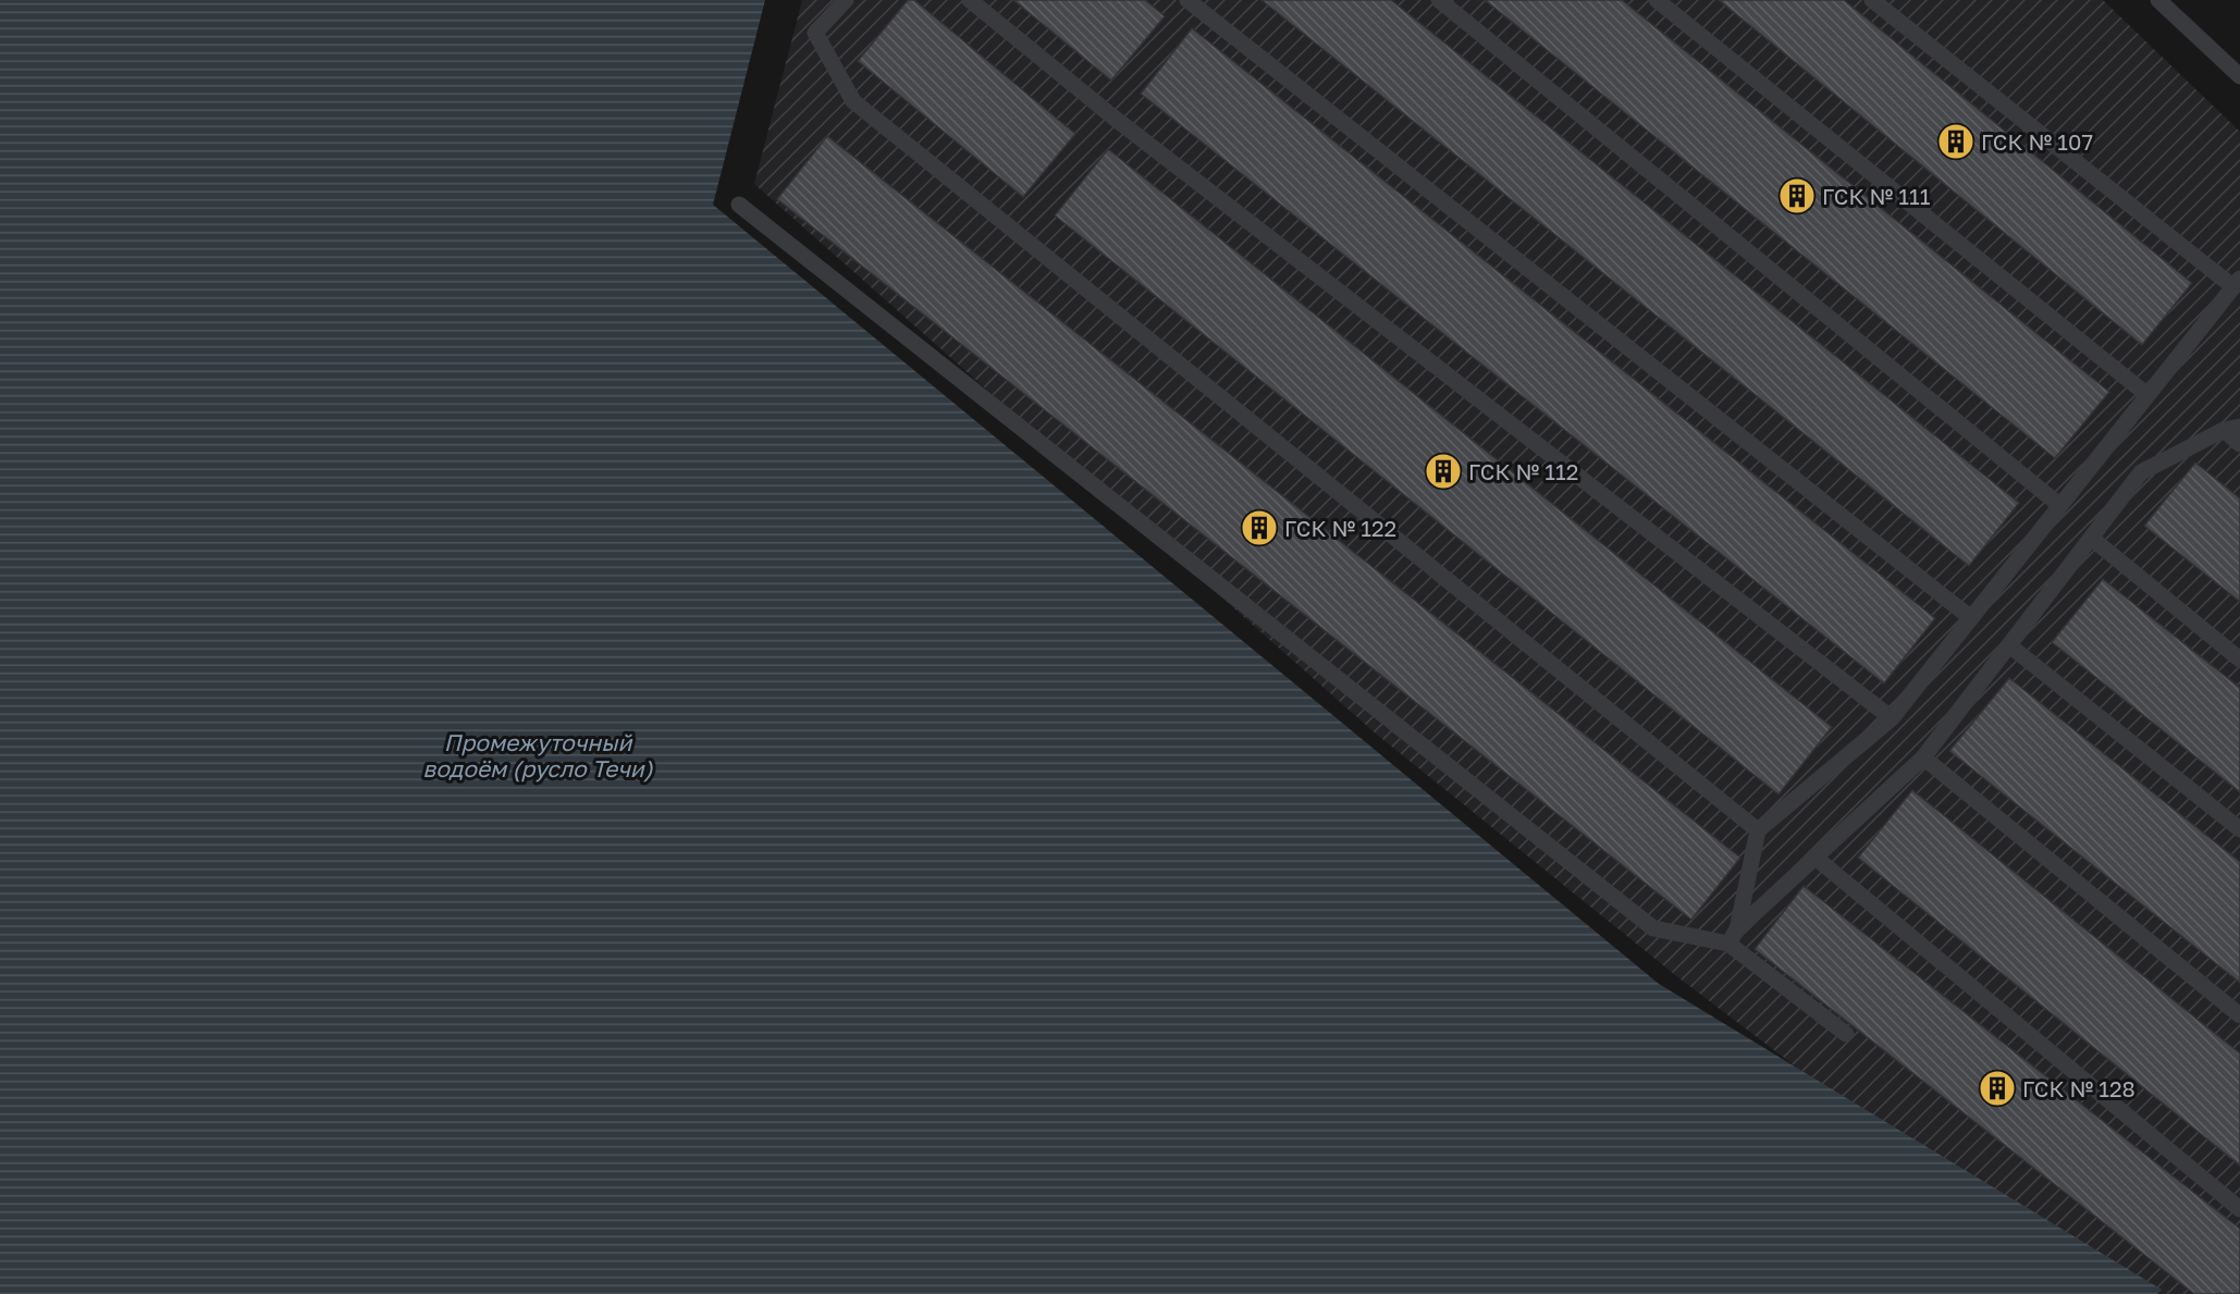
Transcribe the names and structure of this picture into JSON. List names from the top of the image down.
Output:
{
  "water": ["Промежуточный водоём (русло Течи)"],
  "places": {
    "building": [
      "ГСК № 107",
      "ГСК № 111",
      "ГСК № 112",
      "ГСК № 122",
      "ГСК № 128"
    ]
  }
}
